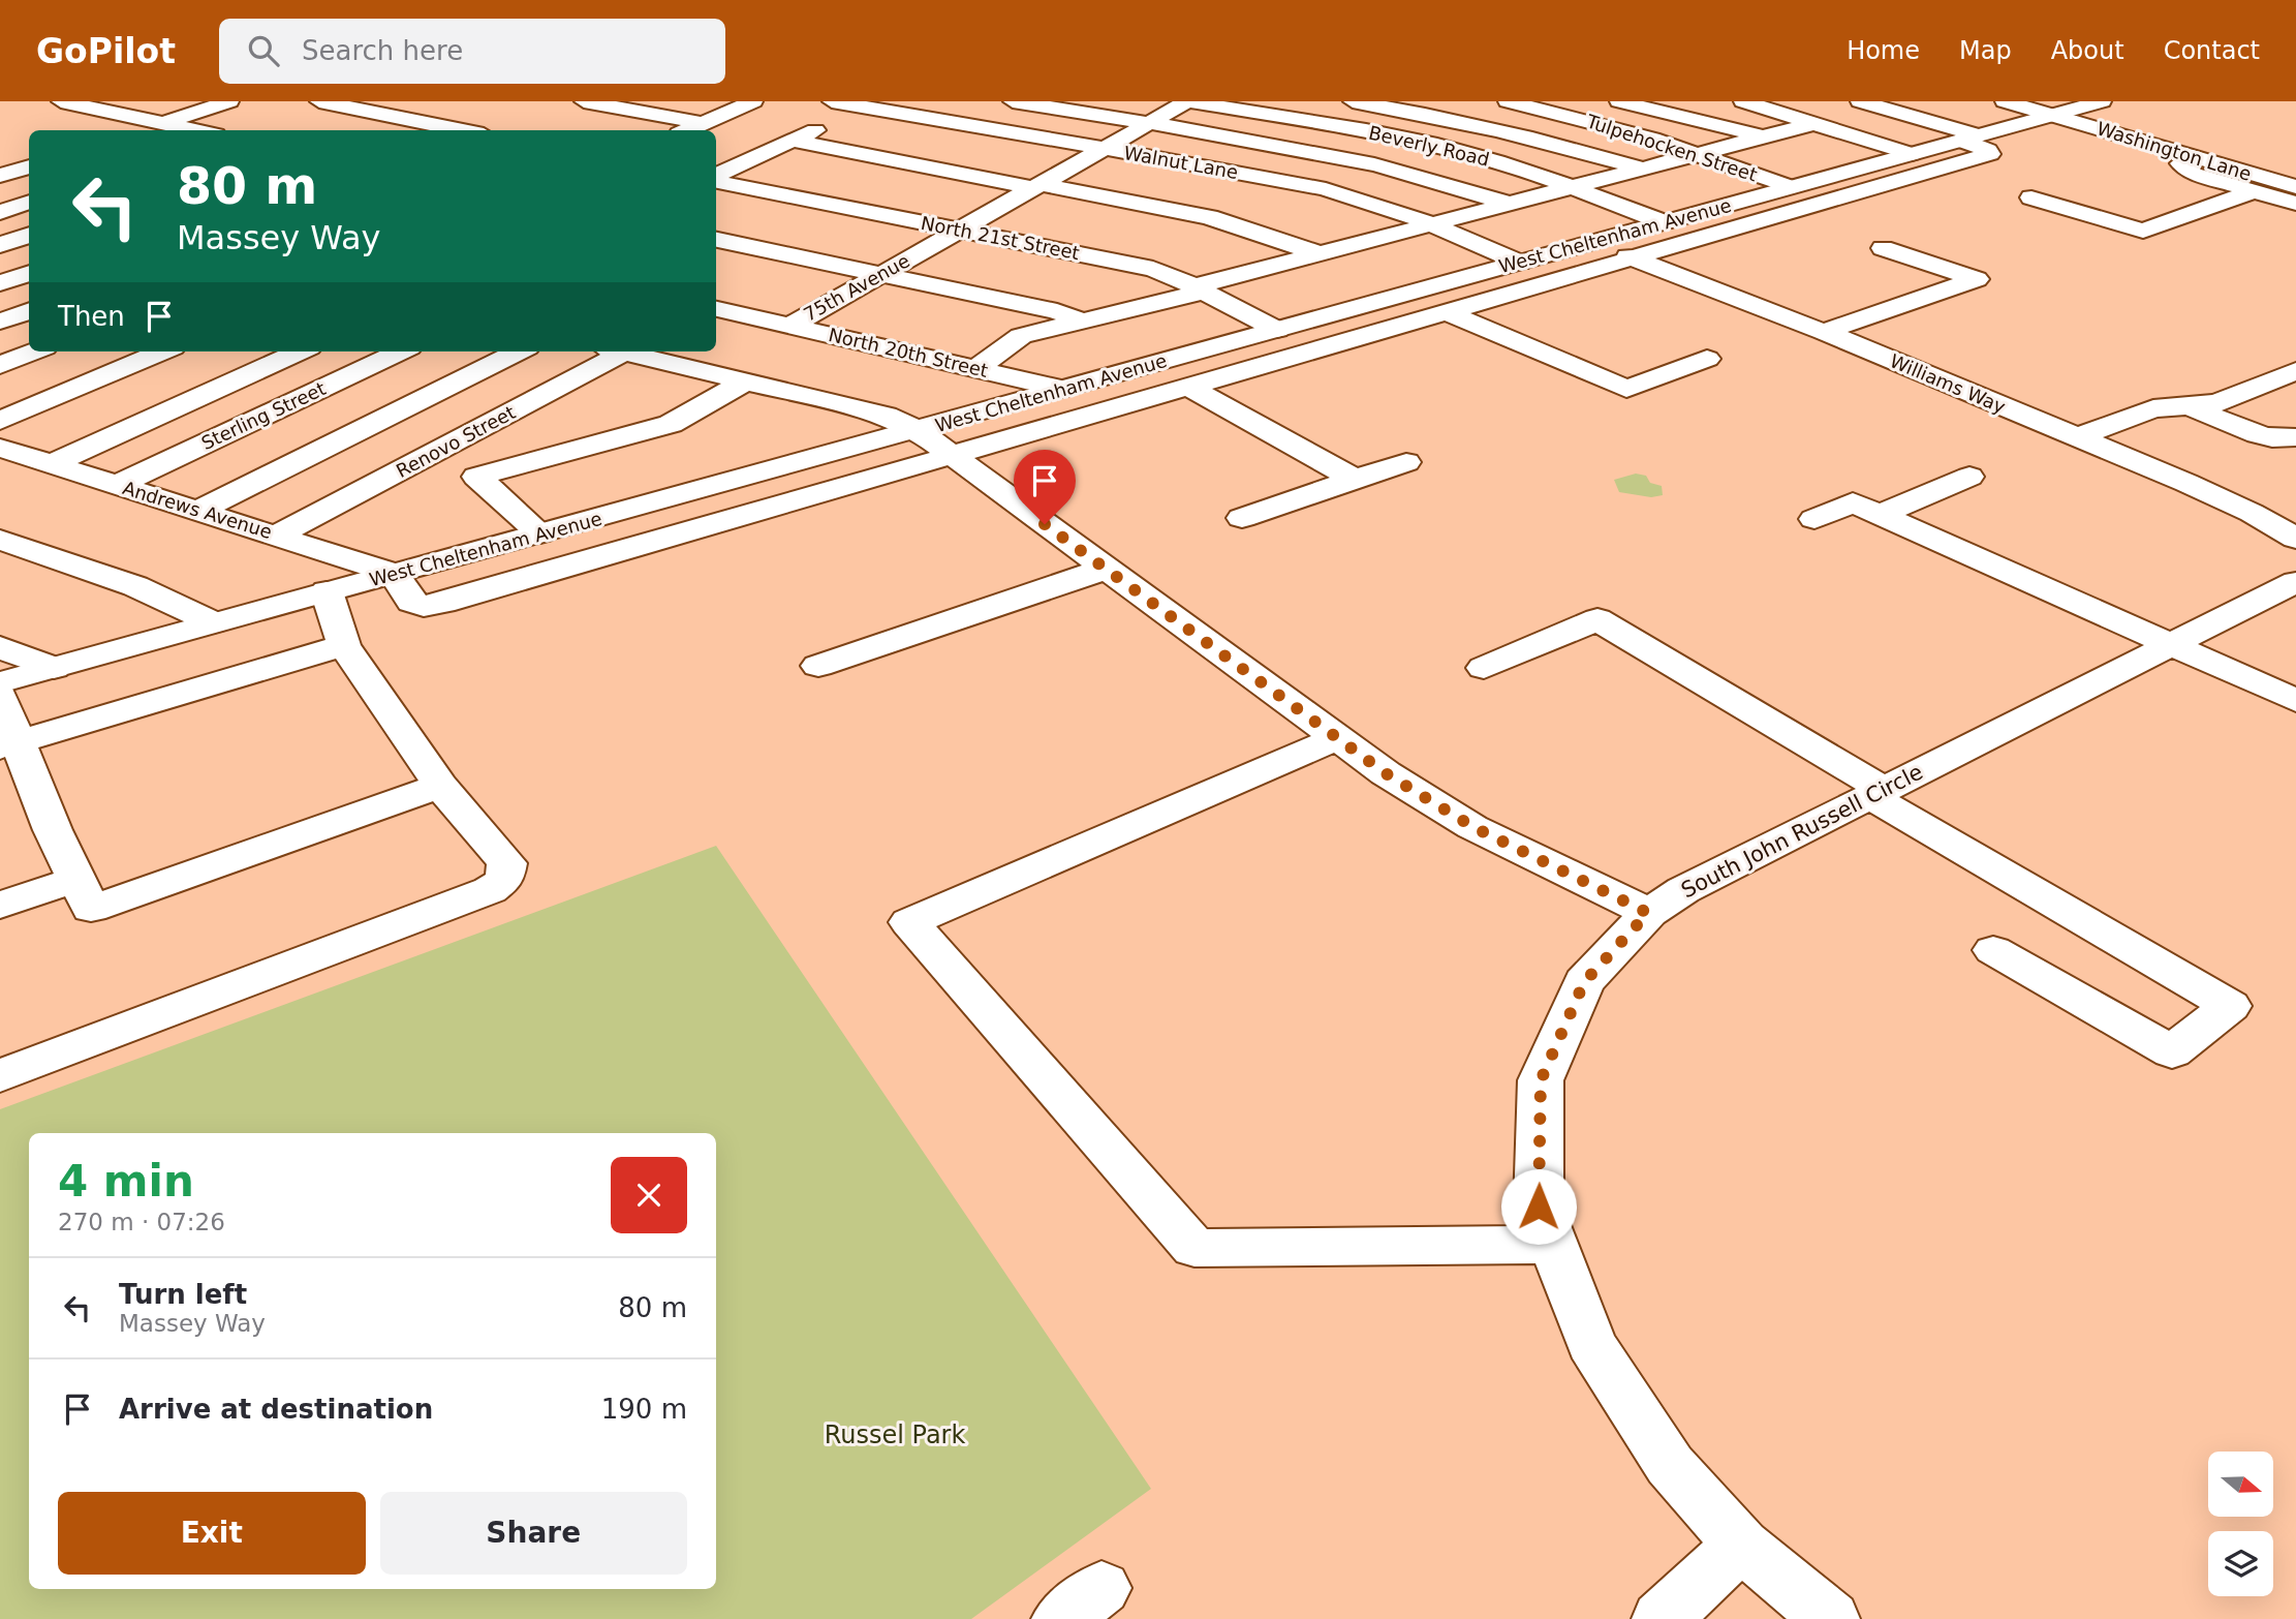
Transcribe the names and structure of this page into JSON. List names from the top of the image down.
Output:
{
  "streets": {
    "main road": [
      "Beverly Road",
      "Tulpehocken Street",
      "Washington Lane",
      "Walnut Lane",
      "West Cheltenham Avenue",
      "North 21st Street",
      "75th Avenue",
      "North 20th Street",
      "Williams Way",
      "Sterling Street",
      "Renovo Street",
      "Andrews Avenue",
      "South John Russell Circle"
    ]
  },
  "crossings": [
    ["Beverly Road", "West Cheltenham Avenue"],
    ["Beverly Road", "75th Avenue"],
    ["Tulpehocken Street", "West Cheltenham Avenue"],
    ["Washington Lane", "West Cheltenham Avenue"],
    ["Walnut Lane", "West Cheltenham Avenue"],
    ["Walnut Lane", "75th Avenue"],
    ["West Cheltenham Avenue", "North 21st Street"],
    ["West Cheltenham Avenue", "North 20th Street"],
    ["West Cheltenham Avenue", "Williams Way"],
    ["West Cheltenham Avenue", "Andrews Avenue"],
    ["North 21st Street", "75th Avenue"],
    ["75th Avenue", "North 20th Street"],
    ["Sterling Street", "Andrews Avenue"],
    ["Renovo Street", "Andrews Avenue"]
  ],
  "parks": ["Russel Park"],
  "north": "right",
  "page": {
    "header": "GoPilot",
    "search": "Search here",
    "nav": [
      "Home",
      "Map",
      "About",
      "Contact"
    ],
    "turn": ["80 m", "Massey Way"],
    "then": "Then",
    "heading": ["4 min", "270 m · 07:26"],
    "list": [
      {
        "name": "Turn left",
        "note": "Massey Way",
        "value": "80 m"
      },
      {
        "name": "Arrive at destination",
        "value": "190 m"
      }
    ],
    "buttons": ["Exit", "Share"]
  }
}
